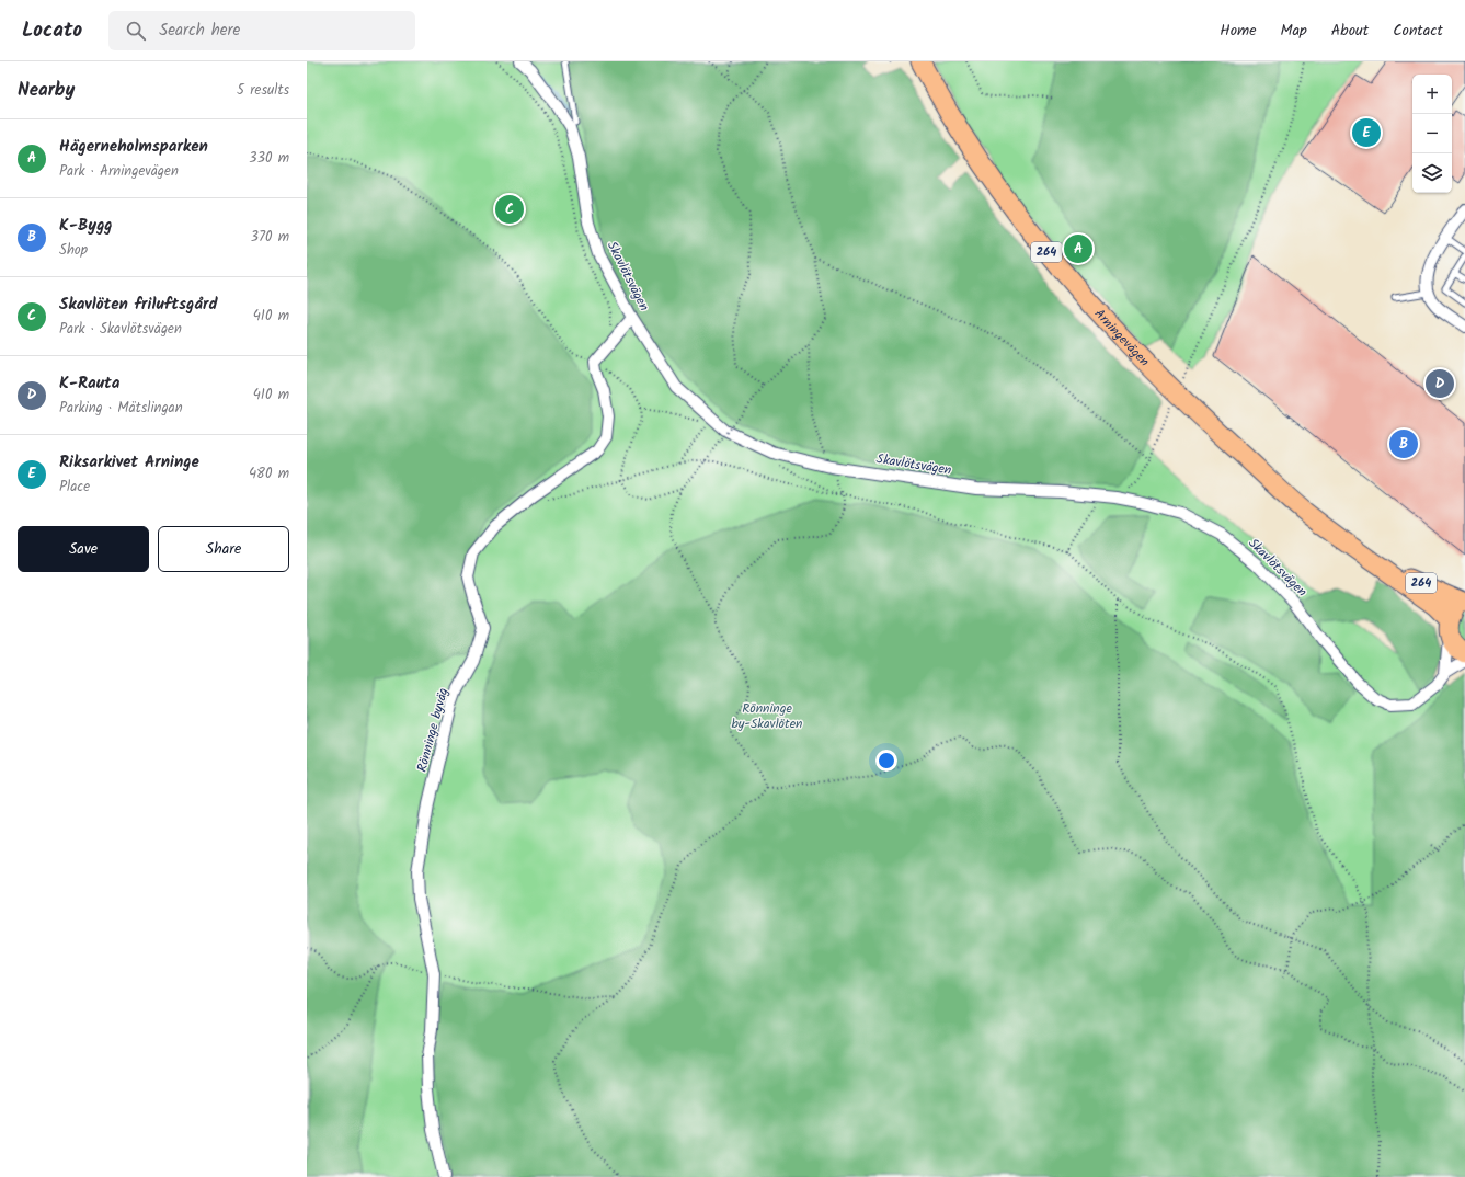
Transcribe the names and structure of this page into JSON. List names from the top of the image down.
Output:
{
  "streets": {
    "main road": ["264", "Arningevägen"],
    "street": ["Skavlötsvägen", "Rönninge byväg"]
  },
  "crossings": [
    ["264", "Arningevägen"]
  ],
  "parks": ["Rönninge by-Skavlöten"],
  "page": {
    "header": "Locato",
    "search": "Search here",
    "nav": [
      "Home",
      "Map",
      "About",
      "Contact"
    ],
    "heading": ["Nearby", "5 results"],
    "map_buttons": ["+", "−"],
    "pins": [
      "E",
      "C",
      "A",
      "D",
      "B"
    ],
    "list": [
      {
        "mark": "A",
        "name": "Hägerneholmsparken",
        "note": "Park · Arningevägen",
        "value": "330 m"
      },
      {
        "mark": "B",
        "name": "K-Bygg",
        "note": "Shop",
        "value": "370 m"
      },
      {
        "mark": "C",
        "name": "Skavlöten friluftsgård",
        "note": "Park · Skavlötsvägen",
        "value": "410 m"
      },
      {
        "mark": "D",
        "name": "K-Rauta",
        "note": "Parking · Mätslingan",
        "value": "410 m"
      },
      {
        "mark": "E",
        "name": "Riksarkivet Arninge",
        "note": "Place",
        "value": "480 m"
      }
    ],
    "buttons": ["Save", "Share"]
  }
}
